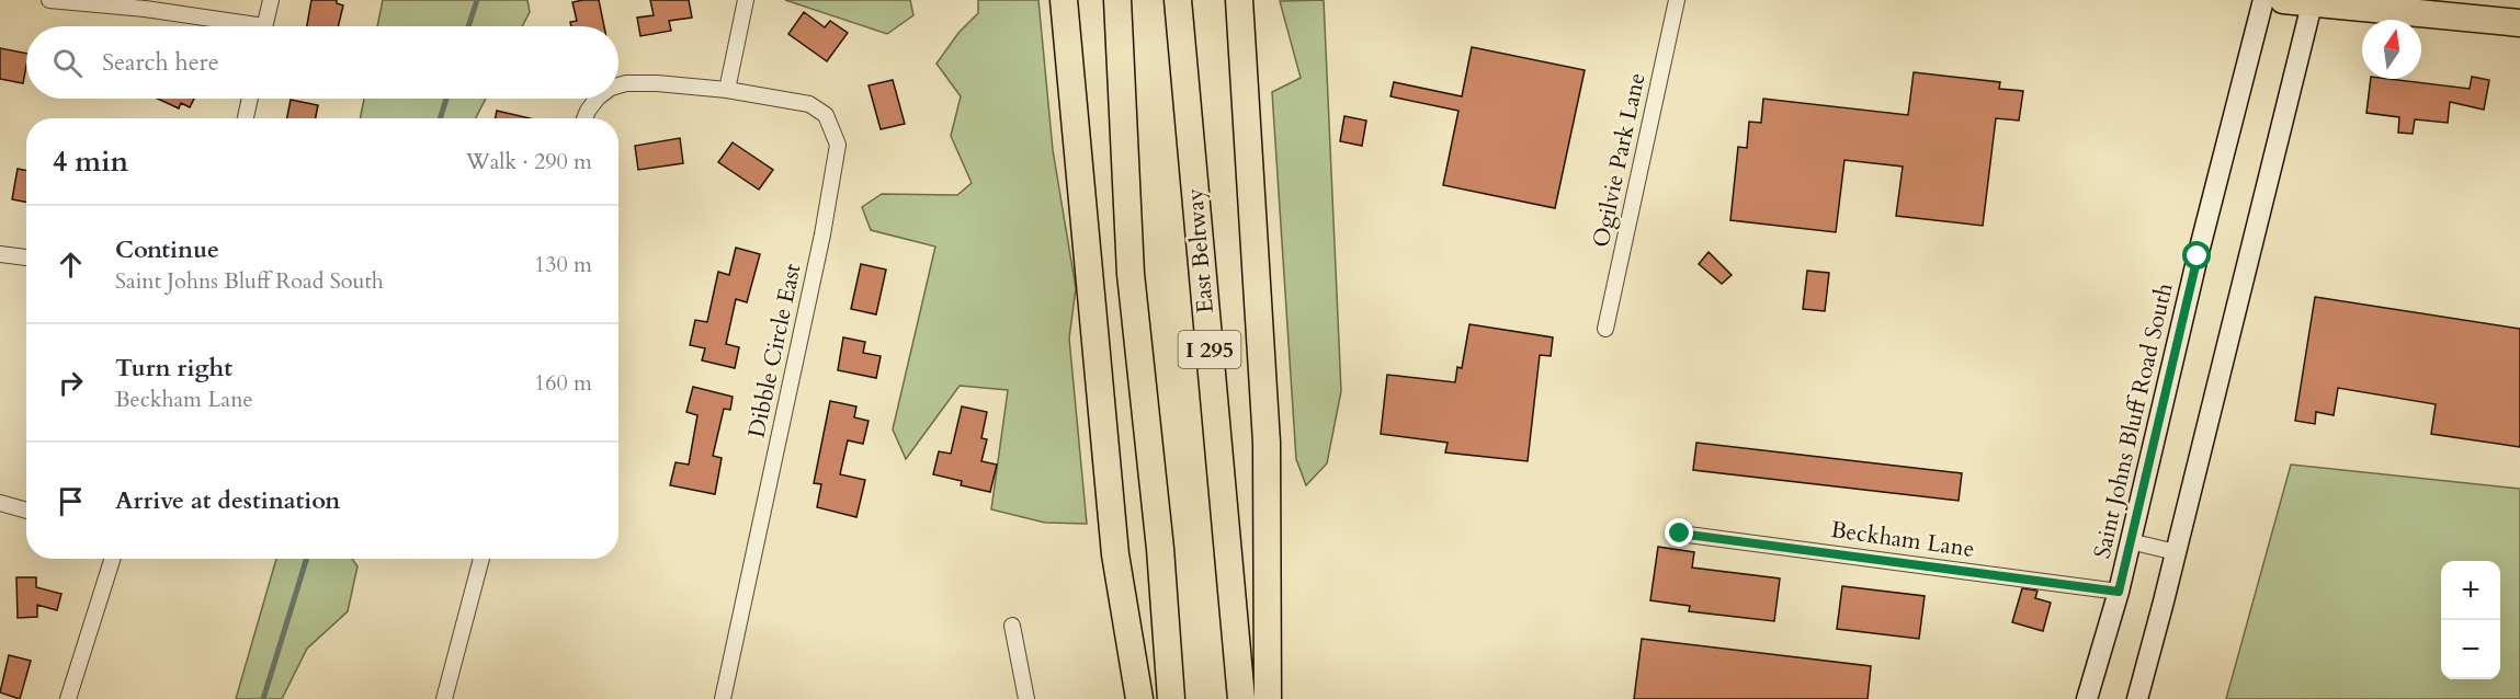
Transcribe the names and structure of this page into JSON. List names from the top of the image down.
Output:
{
  "streets": {
    "highway": ["East Beltway", "I 295"],
    "main road": ["Saint Johns Bluff Road South"],
    "street": ["Ogilvie Park Lane", "Dibble Circle East", "Beckham Lane"]
  },
  "crossings": [
    ["Saint Johns Bluff Road South", "Beckham Lane"]
  ],
  "north": "top",
  "page": {
    "search": "Search here",
    "heading": ["4 min", "Walk · 290 m"],
    "list": [
      ["Continue", "Saint Johns Bluff Road South", "130 m"],
      ["Turn right", "Beckham Lane", "160 m"],
      "Arrive at destination"
    ],
    "map_buttons": ["+", "−"]
  }
}
